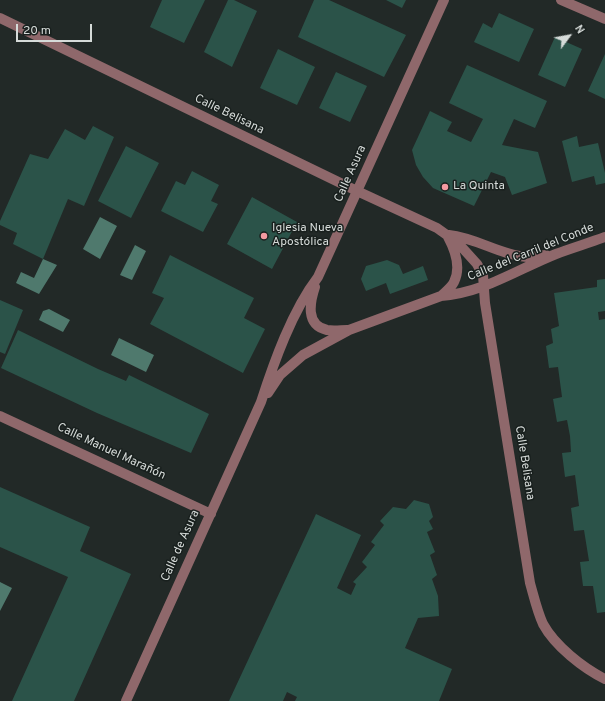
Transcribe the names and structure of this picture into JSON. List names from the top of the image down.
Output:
{
  "streets": {
    "street": [
      "Calle Belisana",
      "Calle Asura",
      "Calle del Carril del Conde",
      "Calle Manuel Marañón",
      "Calle de Asura"
    ]
  },
  "crossings": [
    ["Calle Belisana", "Calle Asura"],
    ["Calle Belisana", "Calle del Carril del Conde"],
    ["Calle Asura", "Calle del Carril del Conde"],
    ["Calle Asura", "Calle de Asura"],
    ["Calle del Carril del Conde", "Calle de Asura"],
    ["Calle Manuel Marañón", "Calle de Asura"]
  ],
  "places": ["La Quinta", "Iglesia Nueva Apostólica"],
  "scale_bar": "20 m",
  "north": "top right"
}
